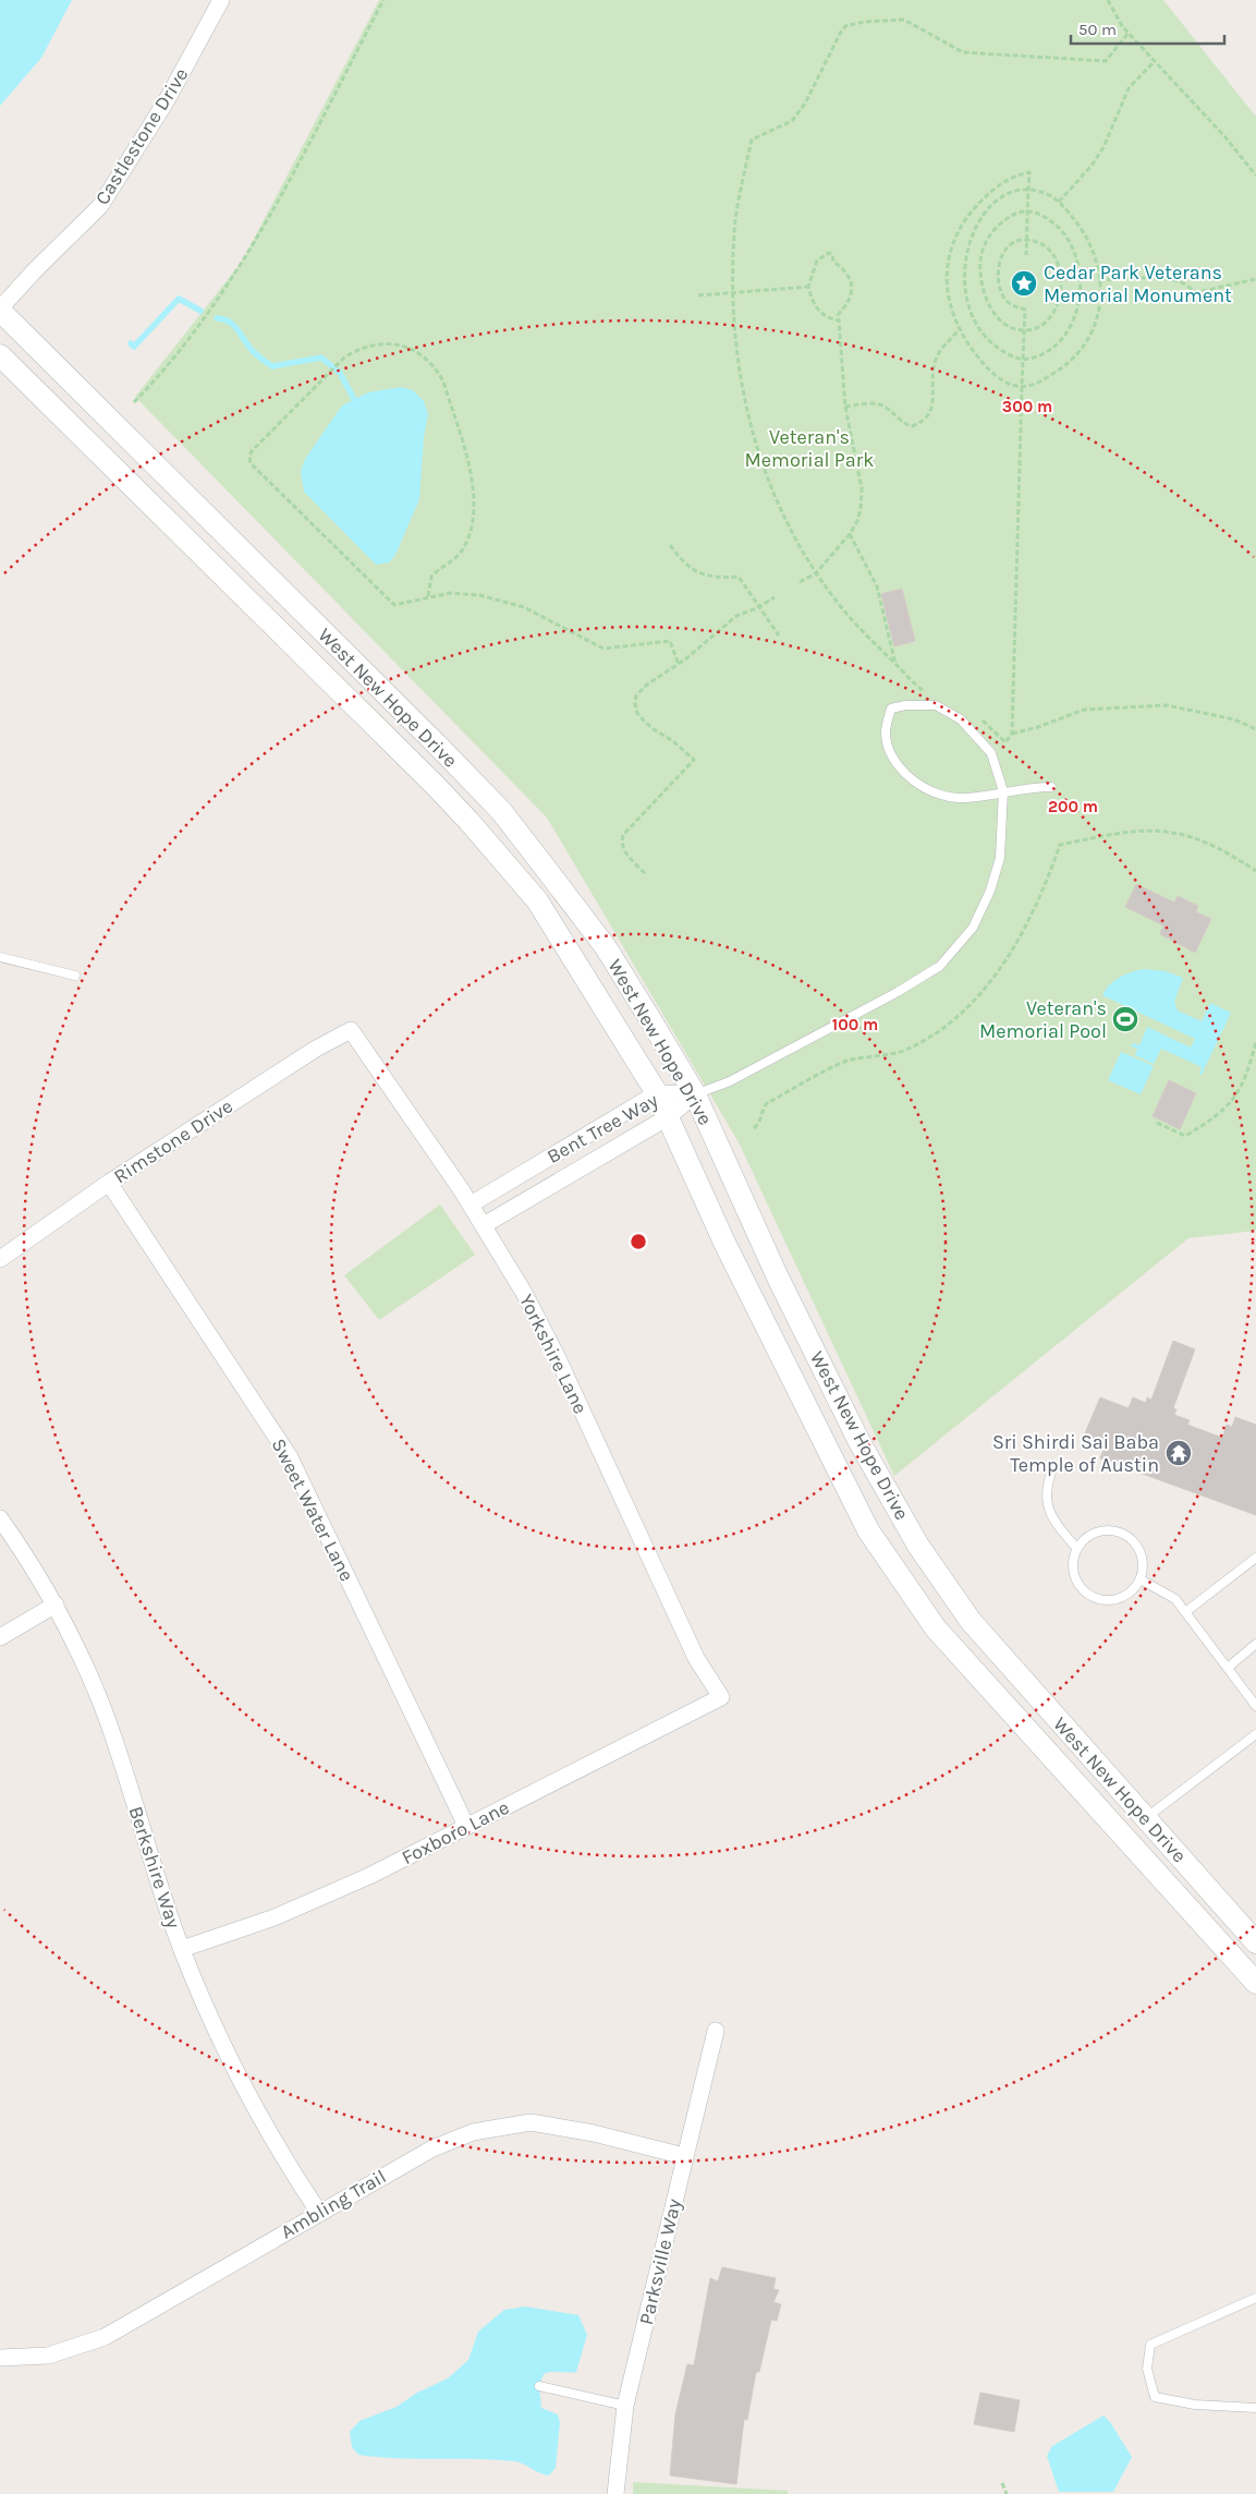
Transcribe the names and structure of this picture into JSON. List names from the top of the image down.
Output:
{
  "streets": {
    "main road": ["West New Hope Drive"],
    "street": [
      "Castlestone Drive",
      "Bent Tree Way",
      "Rimstone Drive",
      "Yorkshire Lane",
      "Sweet Water Lane",
      "Foxboro Lane",
      "Berkshire Way",
      "Ambling Trail",
      "Parksville Way"
    ]
  },
  "crossings": [
    ["Castlestone Drive", "West New Hope Drive"],
    ["West New Hope Drive", "Bent Tree Way"],
    ["Bent Tree Way", "Yorkshire Lane"],
    ["Rimstone Drive", "Yorkshire Lane"],
    ["Rimstone Drive", "Sweet Water Lane"],
    ["Yorkshire Lane", "Foxboro Lane"],
    ["Sweet Water Lane", "Foxboro Lane"],
    ["Foxboro Lane", "Berkshire Way"],
    ["Berkshire Way", "Ambling Trail"],
    ["Ambling Trail", "Parksville Way"]
  ],
  "parks": ["Veteran's Memorial Park"],
  "places": {
    "place": ["Cedar Park Veterans Memorial Monument"],
    "sports": ["Veteran's Memorial Pool"],
    "temple": ["Sri Shirdi Sai Baba Temple of Austin"]
  },
  "scale_bar": "50 m",
  "rings": ["300 m", "200 m", "100 m"]
}
